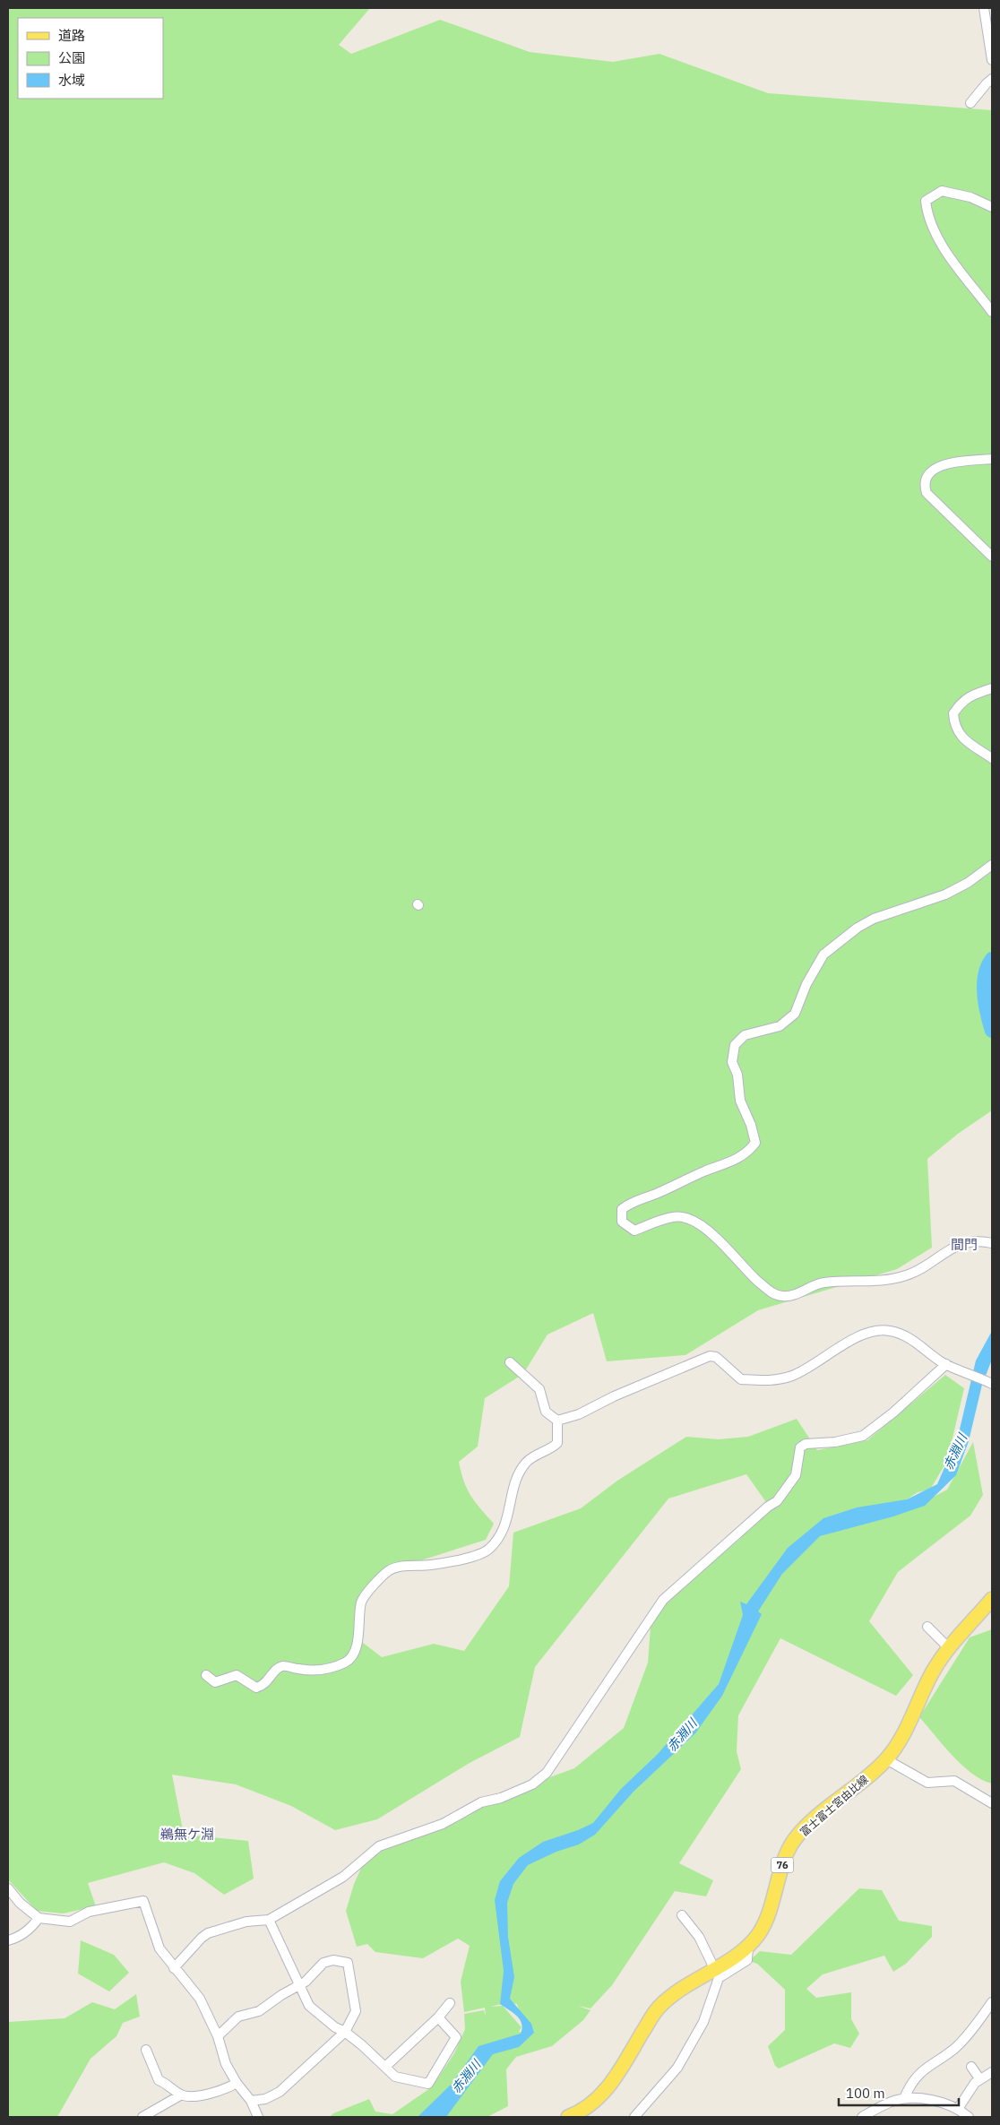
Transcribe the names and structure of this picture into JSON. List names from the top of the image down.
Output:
{
  "streets": {
    "main road": ["富士富士宮由比線", "76"]
  },
  "districts": ["間門", "鵜無ケ淵"],
  "water": ["赤淵川"],
  "legend": ["道路", "公園", "水域"],
  "scale_bar": "100 m"
}
